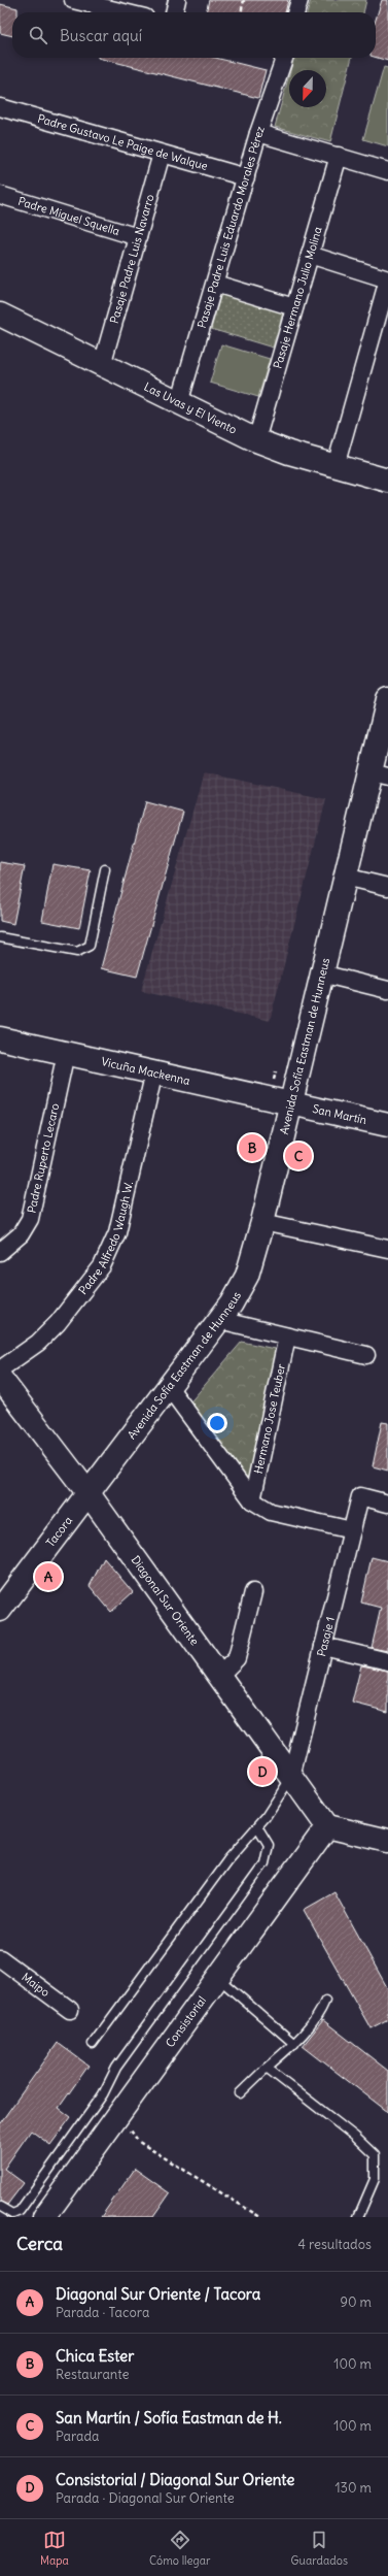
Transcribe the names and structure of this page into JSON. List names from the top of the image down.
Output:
{
  "streets": {
    "street": [
      "Padre Gustavo Le Paige de Walque",
      "Padre Miguel Squella",
      "Pasaje Padre Luis Eduardo Morales Pérez",
      "Pasaje Padre Luis Navarro",
      "Pasaje Hermano Julio Molina",
      "Las Uvas y El Viento",
      "Avenida Sofía Eastman de Hunneus",
      "Vicuña Mackenna",
      "San Martín",
      "Padre Ruperto Lecaro",
      "Padre Alfredo Waugh W.",
      "Hermano Jose Teuber",
      "Tacora",
      "Diagonal Sur Oriente",
      "Pasaje 1",
      "Maipo",
      "Consistorial"
    ]
  },
  "crossings": [
    ["Padre Gustavo Le Paige de Walque", "Pasaje Padre Luis Eduardo Morales Pérez"],
    ["Padre Gustavo Le Paige de Walque", "Pasaje Padre Luis Navarro"],
    ["Padre Miguel Squella", "Pasaje Padre Luis Navarro"],
    ["Pasaje Padre Luis Eduardo Morales Pérez", "Las Uvas y El Viento"],
    ["Pasaje Padre Luis Navarro", "Las Uvas y El Viento"],
    ["Pasaje Hermano Julio Molina", "Las Uvas y El Viento"],
    ["Avenida Sofía Eastman de Hunneus", "Vicuña Mackenna"],
    ["Avenida Sofía Eastman de Hunneus", "San Martín"],
    ["Avenida Sofía Eastman de Hunneus", "Tacora"],
    ["Avenida Sofía Eastman de Hunneus", "Diagonal Sur Oriente"],
    ["Vicuña Mackenna", "San Martín"],
    ["Vicuña Mackenna", "Padre Ruperto Lecaro"],
    ["Vicuña Mackenna", "Padre Alfredo Waugh W."],
    ["Tacora", "Diagonal Sur Oriente"],
    ["Diagonal Sur Oriente", "Pasaje 1"],
    ["Diagonal Sur Oriente", "Consistorial"]
  ],
  "north": "bottom",
  "page": {
    "search": "Buscar aquí",
    "pins": [
      "B",
      "C",
      "A",
      "D"
    ],
    "heading": ["Cerca", "4 resultados"],
    "list": [
      {
        "mark": "A",
        "name": "Diagonal Sur Oriente / Tacora",
        "note": "Parada · Tacora",
        "value": "90 m"
      },
      {
        "mark": "B",
        "name": "Chica Ester",
        "note": "Restaurante",
        "value": "100 m"
      },
      {
        "mark": "C",
        "name": "San Martín / Sofía Eastman de H.",
        "note": "Parada",
        "value": "100 m"
      },
      {
        "mark": "D",
        "name": "Consistorial / Diagonal Sur Oriente",
        "note": "Parada · Diagonal Sur Oriente",
        "value": "130 m"
      }
    ],
    "nav": ["Mapa", "Cómo llegar", "Guardados"]
  }
}
